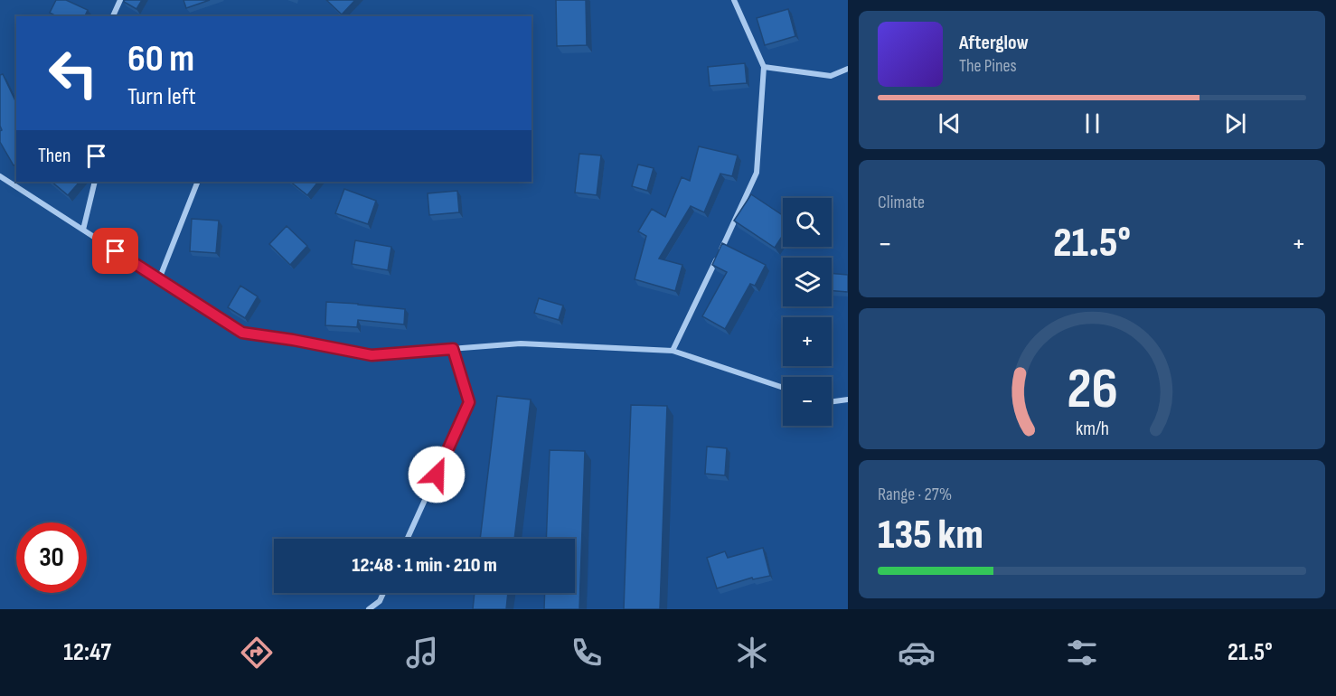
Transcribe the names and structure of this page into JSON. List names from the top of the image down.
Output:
{
  "page": {
    "turn": ["60 m", "Turn left"],
    "song": ["Afterglow", "The Pines"],
    "then": "Then",
    "tile": [
      "Climate",
      ["Range · 27%", "135 km"]
    ],
    "map_buttons": ["+", "−"],
    "heat": ["−", "21.5°", "+"],
    "limit": "30",
    "trip": "12:48 · 1 min · 210 m",
    "tabs": ["12:47", "21.5°"],
    "gauge": ["26", "km/h"]
  }
}
